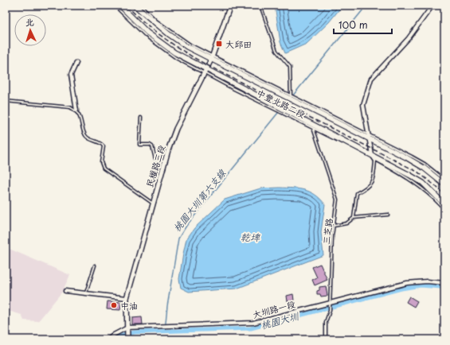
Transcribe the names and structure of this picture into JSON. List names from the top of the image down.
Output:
{
  "streets": {
    "main road": ["中豐北路二段"],
    "street": ["民權路三段", "大圳路一段"],
    "lane": ["三芝路"]
  },
  "crossings": [
    ["中豐北路二段", "民權路三段"],
    ["中豐北路二段", "三芝路"],
    ["民權路三段", "大圳路一段"],
    ["三芝路", "大圳路一段"]
  ],
  "water": ["桃園大圳第六支線", "乾埤", "桃園大圳"],
  "places": {
    "transit": ["大邱田"],
    "other": ["中油"]
  },
  "scale_bar": "100 m",
  "north": "top"
}
